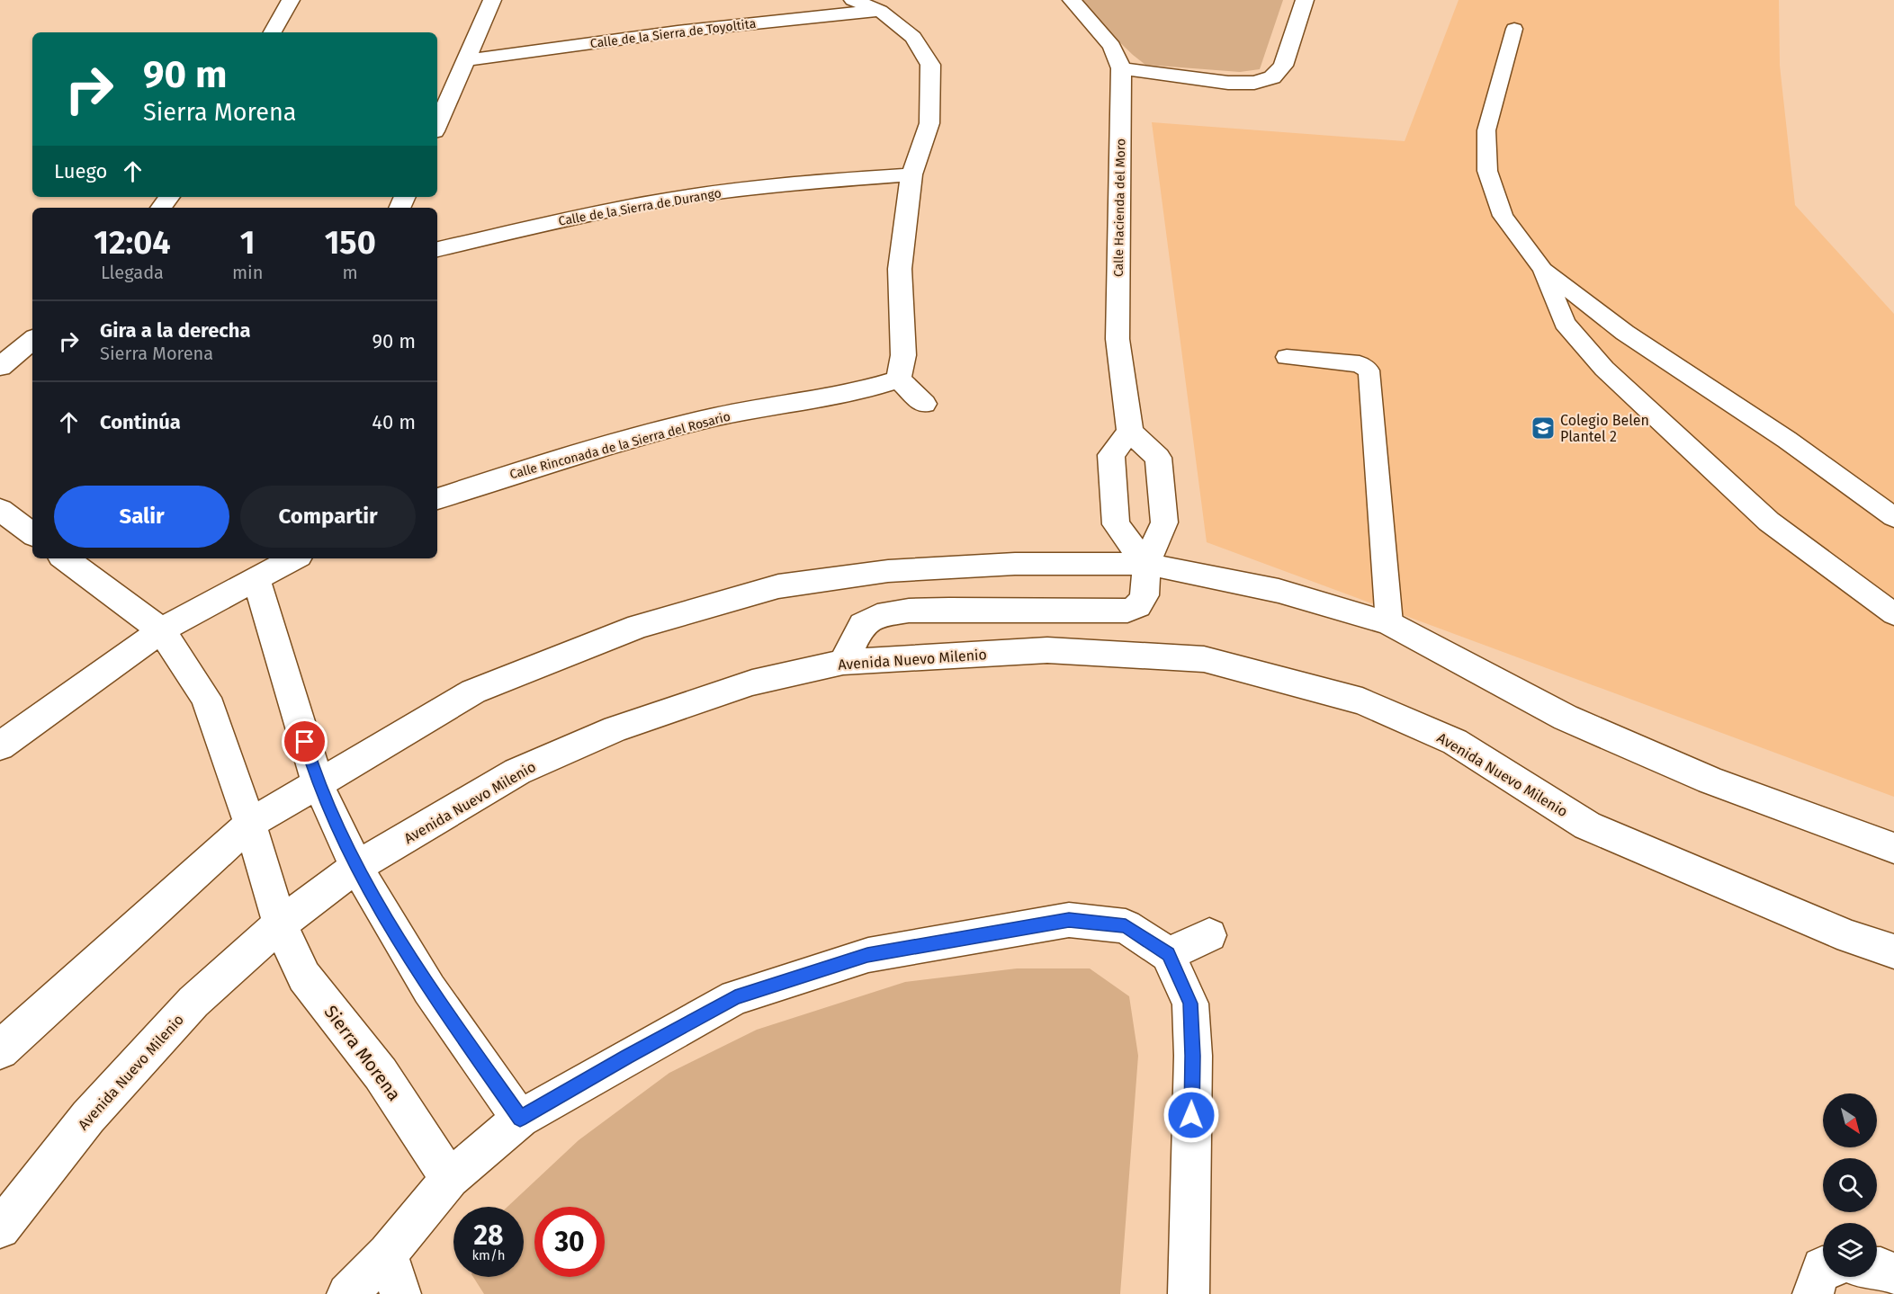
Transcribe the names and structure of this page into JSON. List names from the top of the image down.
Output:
{
  "streets": {
    "street": [
      "Calle de la Sierra de Toyoltita",
      "Calle de la Sierra de Durango",
      "Calle Hacienda del Moro",
      "Calle Rinconada de la Sierra del Rosario",
      "Avenida Nuevo Milenio",
      "Sierra Morena"
    ]
  },
  "crossings": [
    ["Avenida Nuevo Milenio", "Sierra Morena"]
  ],
  "places": {
    "school or university": ["Colegio Belen Plantel 2"]
  },
  "north": "bottom right",
  "page": {
    "turn": ["90 m", "Sierra Morena"],
    "then": "Luego",
    "eta": [
      "12:04",
      "Llegada",
      "1",
      "min",
      "150",
      "m"
    ],
    "list": [
      {
        "name": "Gira a la derecha",
        "note": "Sierra Morena",
        "value": "90 m"
      },
      {
        "name": "Continúa",
        "value": "40 m"
      }
    ],
    "buttons": ["Salir", "Compartir"],
    "speed": "28 km/h",
    "limit": "30"
  }
}
